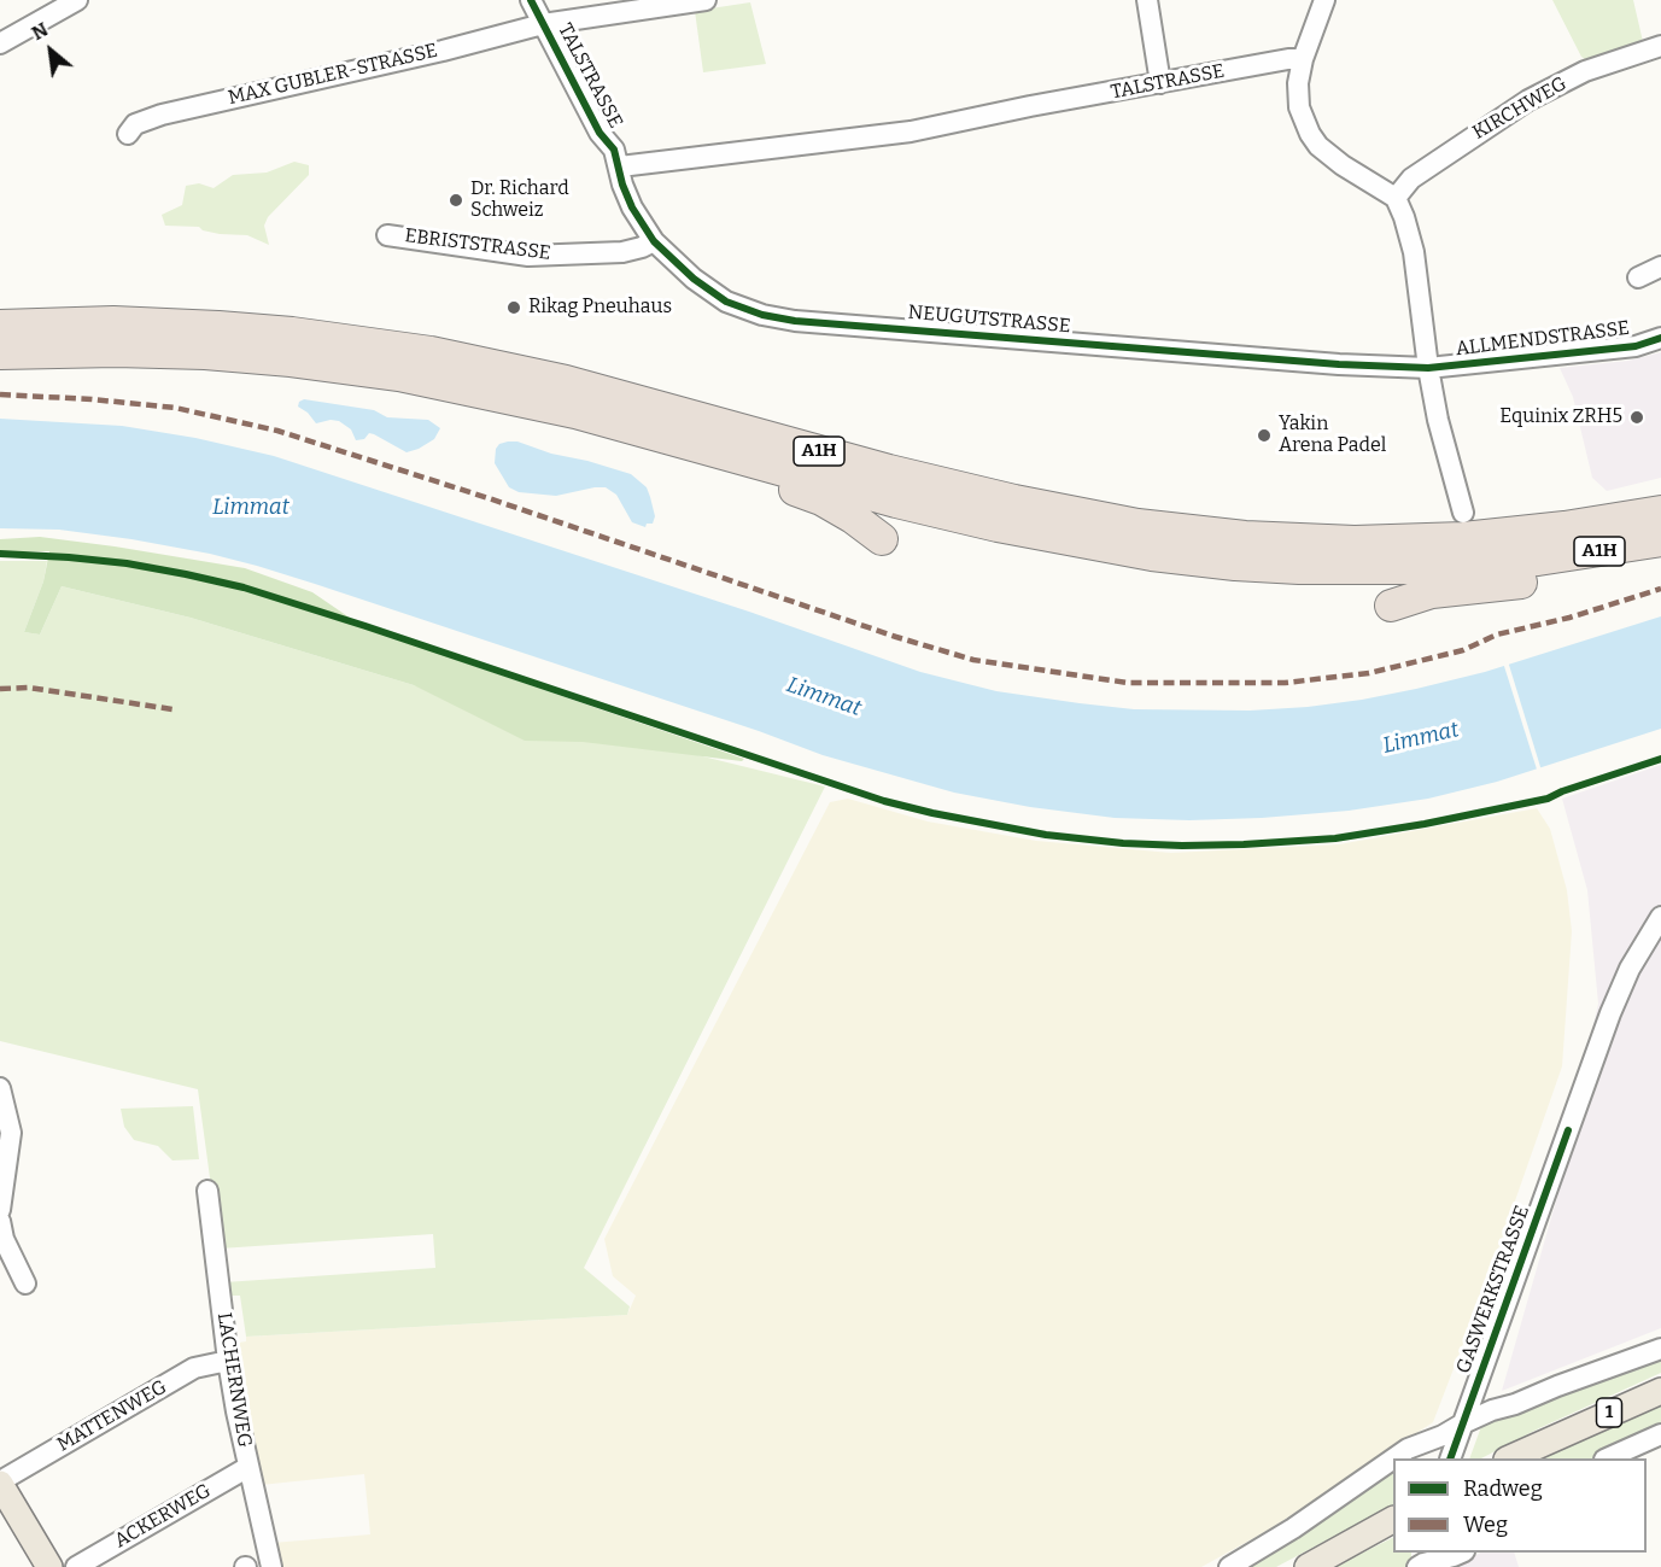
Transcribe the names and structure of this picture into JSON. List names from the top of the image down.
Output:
{
  "streets": {
    "highway": ["A1H"],
    "main road": ["1"],
    "street": [
      "MAX GUBLER-STRASSE",
      "TALSTRASSE",
      "KIRCHWEG",
      "EBRISTSTRASSE",
      "NEUGUTSTRASSE",
      "ALLMENDSTRASSE",
      "GASWERKSTRASSE",
      "LACHERNWEG",
      "MATTENWEG",
      "ACKERWEG"
    ]
  },
  "crossings": [
    ["MAX GUBLER-STRASSE", "TALSTRASSE"],
    ["TALSTRASSE", "NEUGUTSTRASSE"],
    ["EBRISTSTRASSE", "NEUGUTSTRASSE"],
    ["NEUGUTSTRASSE", "ALLMENDSTRASSE"],
    ["LACHERNWEG", "MATTENWEG"],
    ["LACHERNWEG", "ACKERWEG"]
  ],
  "water": ["Limmat"],
  "places": [
    "Dr. Richard Schweiz",
    "Rikag Pneuhaus",
    "Equinix ZRH5",
    "Yakin Arena Padel"
  ],
  "legend": ["Radweg", "Weg"],
  "north": "top left"
}
